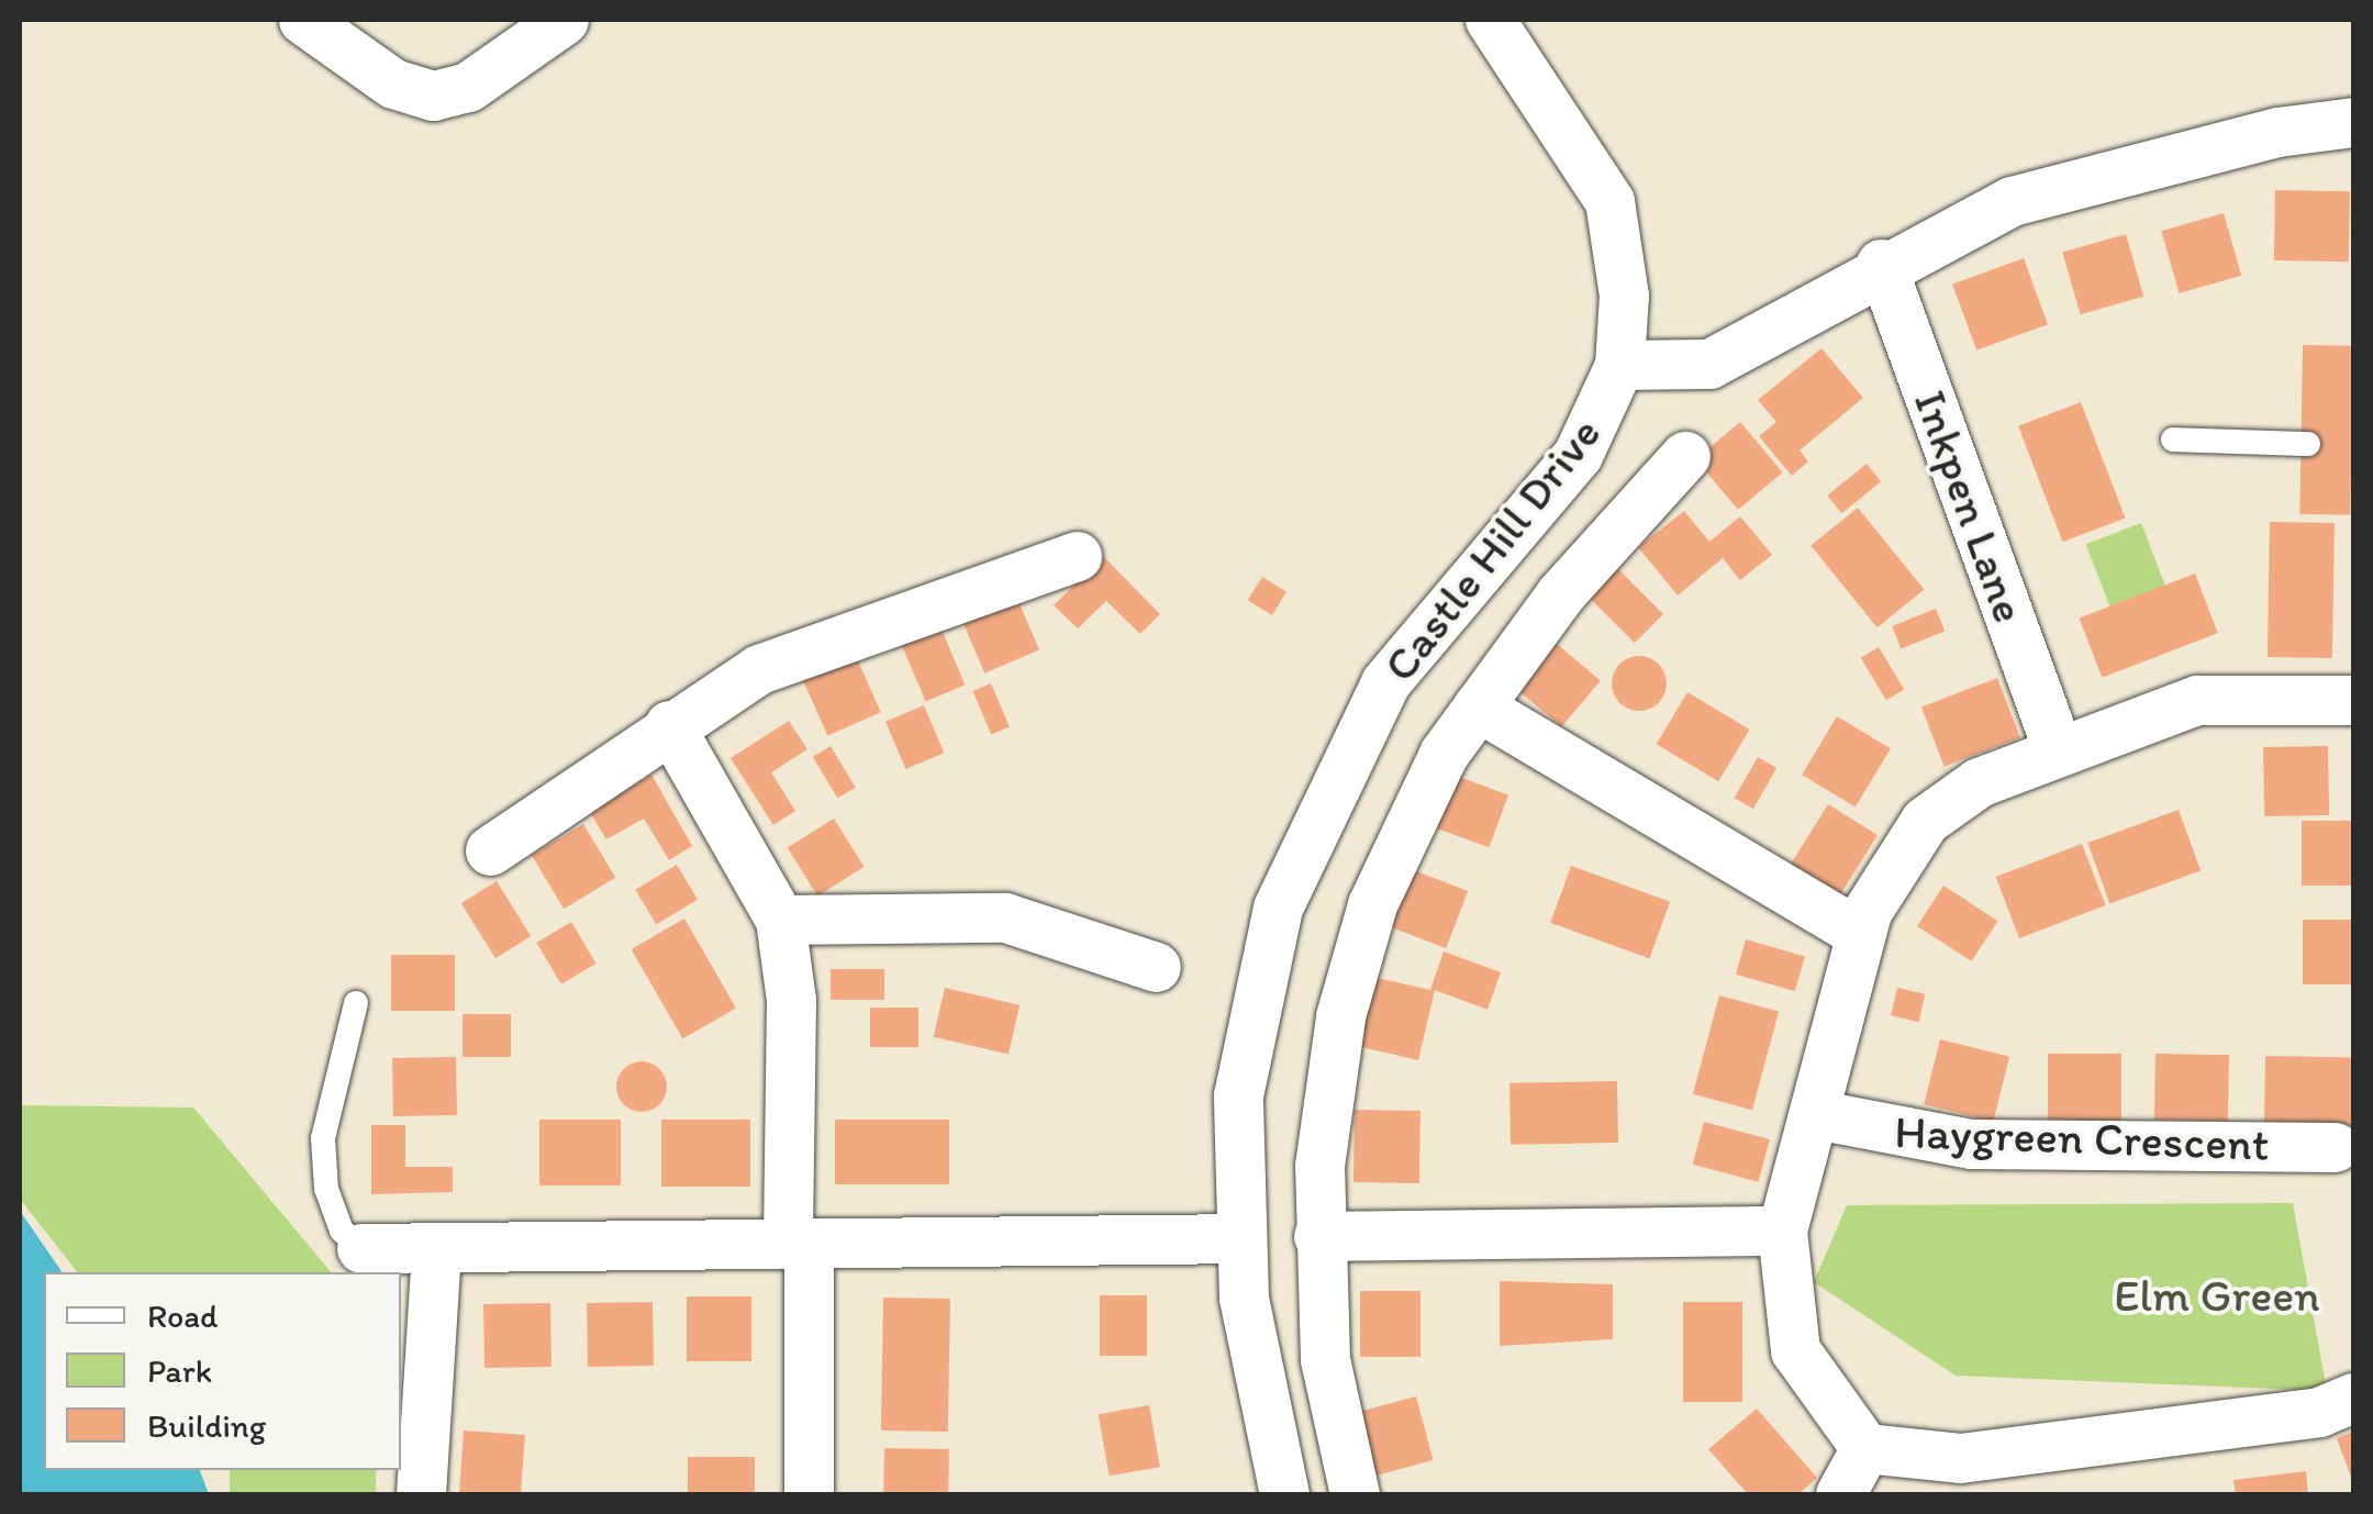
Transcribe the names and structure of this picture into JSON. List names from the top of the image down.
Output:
{
  "streets": {
    "street": ["Inkpen Lane", "Castle Hill Drive", "Haygreen Crescent"]
  },
  "parks": ["Elm Green"],
  "legend": ["Road", "Park", "Building"]
}
